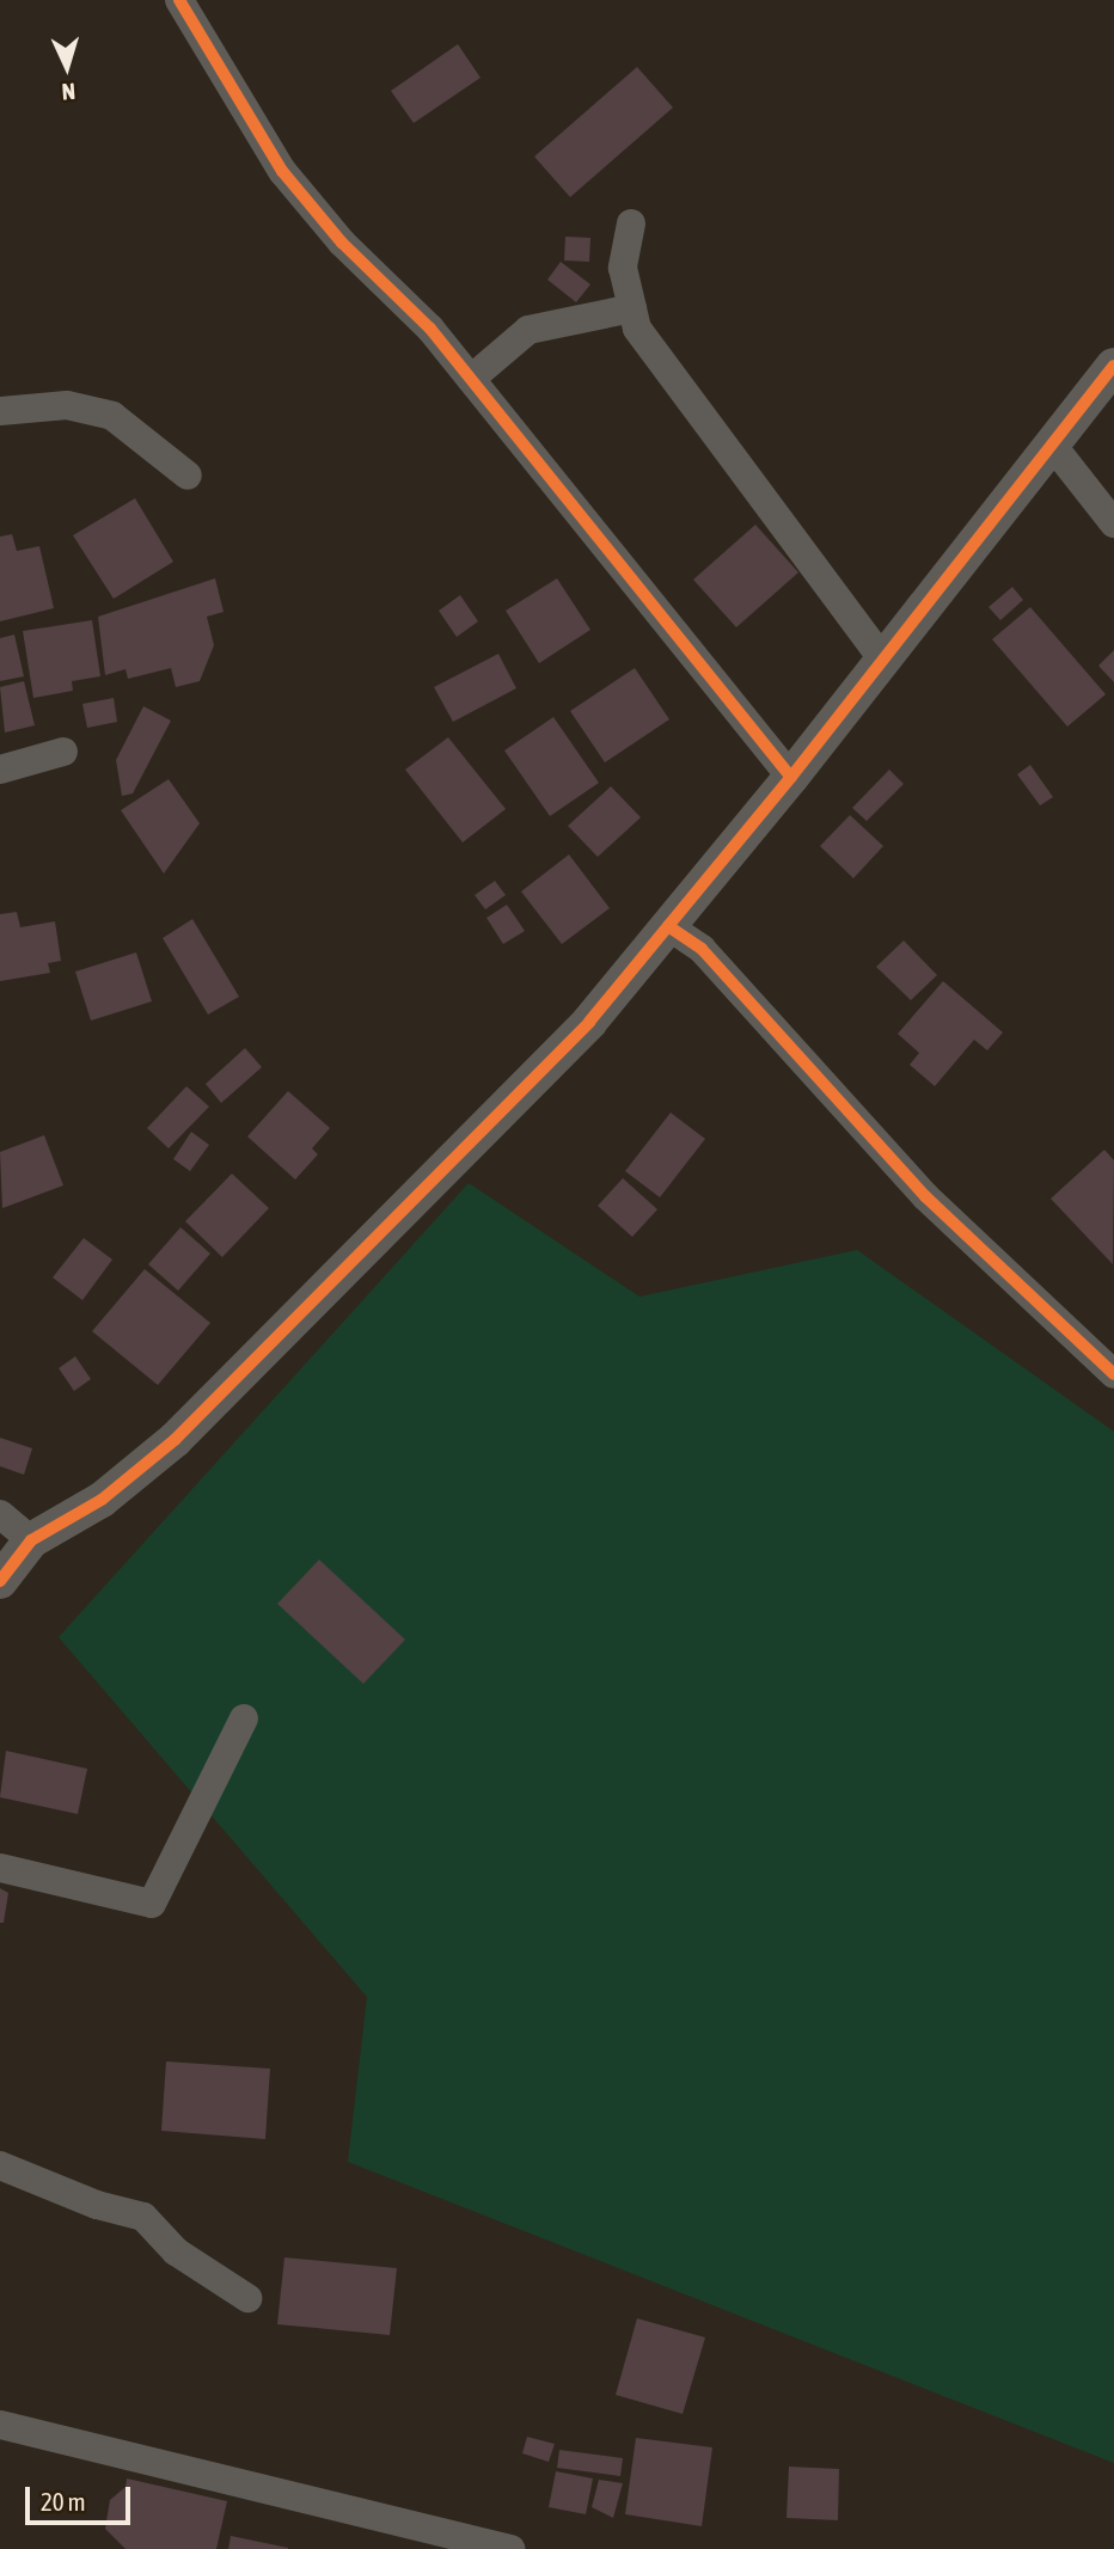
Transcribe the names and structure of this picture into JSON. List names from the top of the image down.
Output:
{
  "scale_bar": "20 m",
  "north": "bottom"
}
